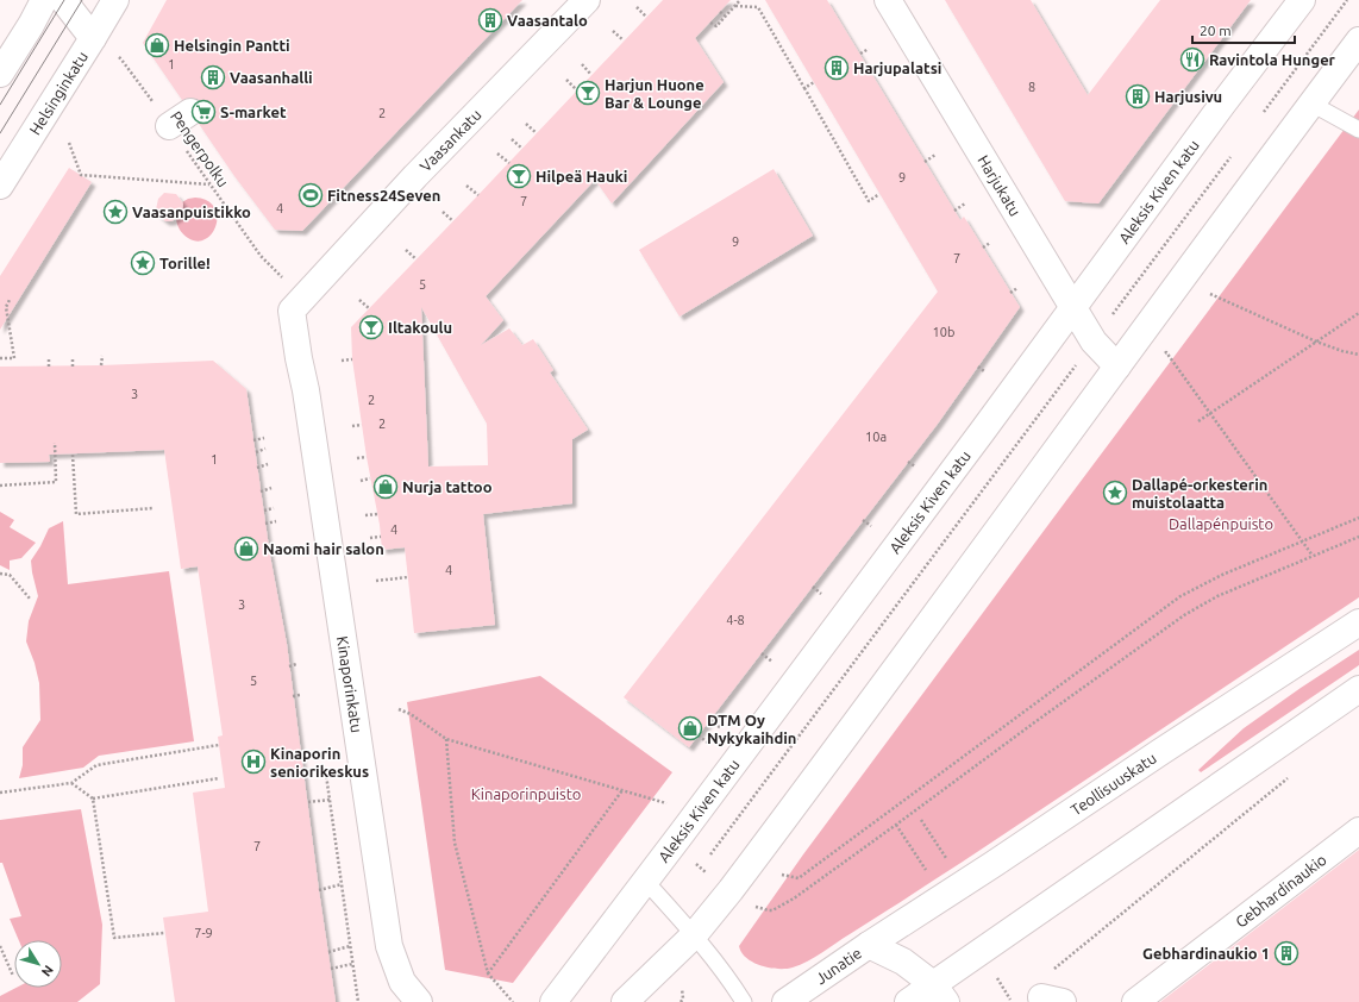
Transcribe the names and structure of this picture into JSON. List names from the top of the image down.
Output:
{
  "streets": {
    "street": [
      "Helsinginkatu",
      "Vaasankatu",
      "Harjukatu",
      "Aleksis Kiven katu",
      "Kinaporinkatu",
      "Teollisuuskatu",
      "Gebhardinaukio",
      "Junatie"
    ],
    "path": ["Pengerpolku"]
  },
  "crossings": [
    ["Vaasankatu", "Kinaporinkatu"],
    ["Harjukatu", "Aleksis Kiven katu"],
    ["Teollisuuskatu", "Junatie"]
  ],
  "parks": ["Dallapénpuisto", "Kinaporinpuisto"],
  "places": {
    "building": [
      "Vaasantalo",
      "Harjupalatsi",
      "Vaasanhalli",
      "Harjusivu",
      "Gebhardinaukio 1"
    ],
    "shop": [
      "Helsingin Pantti",
      "Nurja tattoo",
      "Naomi hair salon",
      "DTM Oy Nykykaihdin"
    ],
    "restaurant": ["Ravintola Hunger"],
    "bar": ["Harjun Huone Bar & Lounge", "Hilpeä Hauki", "Iltakoulu"],
    "supermarket": ["S-market"],
    "sports": ["Fitness24Seven"],
    "place": ["Vaasanpuistikko", "Torille!", "Dallapé-orkesterin muistolaatta"],
    "hospital": ["Kinaporin seniorikeskus"]
  },
  "house_numbers": [
    "1",
    "8",
    "2",
    "9",
    "7",
    "4",
    "9",
    "7",
    "5",
    "10b",
    "3",
    "2",
    "2",
    "10a",
    "1",
    "4",
    "4",
    "3",
    "4-8",
    "5",
    "7",
    "7-9"
  ],
  "scale_bar": "20 m",
  "north": "bottom right"
}
